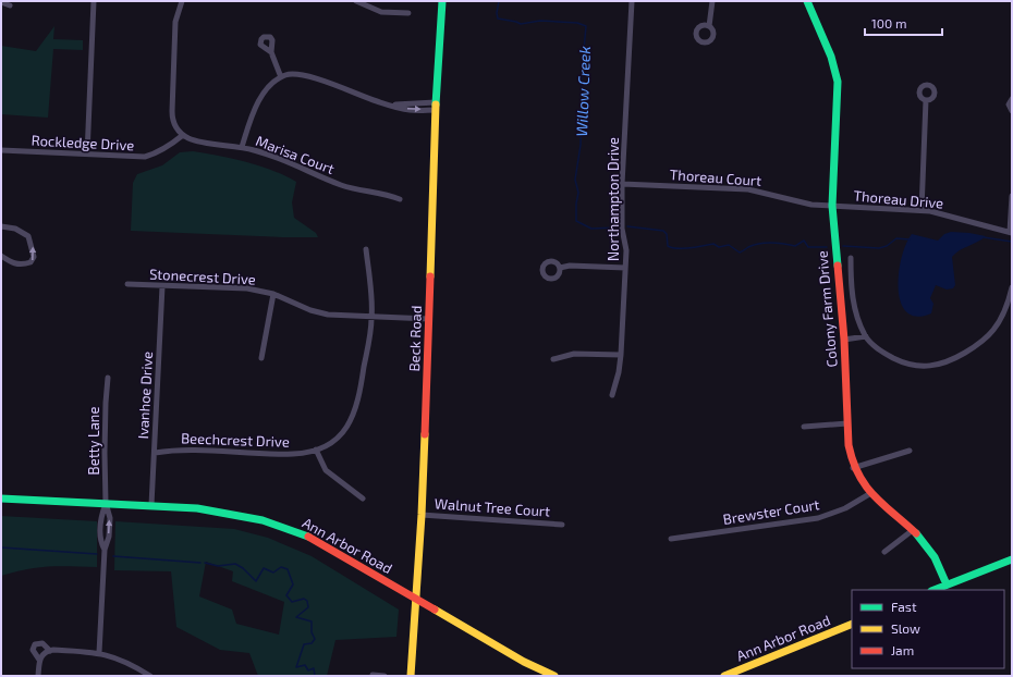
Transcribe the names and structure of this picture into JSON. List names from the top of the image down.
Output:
{
  "streets": {
    "main road": ["Colony Farm Drive", "Beck Road", "Ann Arbor Road"],
    "street": [
      "Rockledge Drive",
      "Marisa Court",
      "Thoreau Court",
      "Northampton Drive",
      "Thoreau Drive",
      "Stonecrest Drive",
      "Ivanhoe Drive",
      "Beechcrest Drive",
      "Betty Lane",
      "Walnut Tree Court",
      "Brewster Court"
    ]
  },
  "crossings": [
    ["Rockledge Drive", "Marisa Court"],
    ["Thoreau Court", "Northampton Drive"],
    ["Thoreau Court", "Thoreau Drive"],
    ["Thoreau Court", "Colony Farm Drive"],
    ["Thoreau Drive", "Colony Farm Drive"],
    ["Stonecrest Drive", "Beck Road"],
    ["Stonecrest Drive", "Ivanhoe Drive"],
    ["Colony Farm Drive", "Brewster Court"],
    ["Beck Road", "Walnut Tree Court"],
    ["Beck Road", "Ann Arbor Road"],
    ["Ivanhoe Drive", "Beechcrest Drive"],
    ["Ivanhoe Drive", "Ann Arbor Road"],
    ["Betty Lane", "Ann Arbor Road"]
  ],
  "water": ["Willow Creek"],
  "legend": ["Fast", "Slow", "Jam"],
  "scale_bar": "100 m"
}
